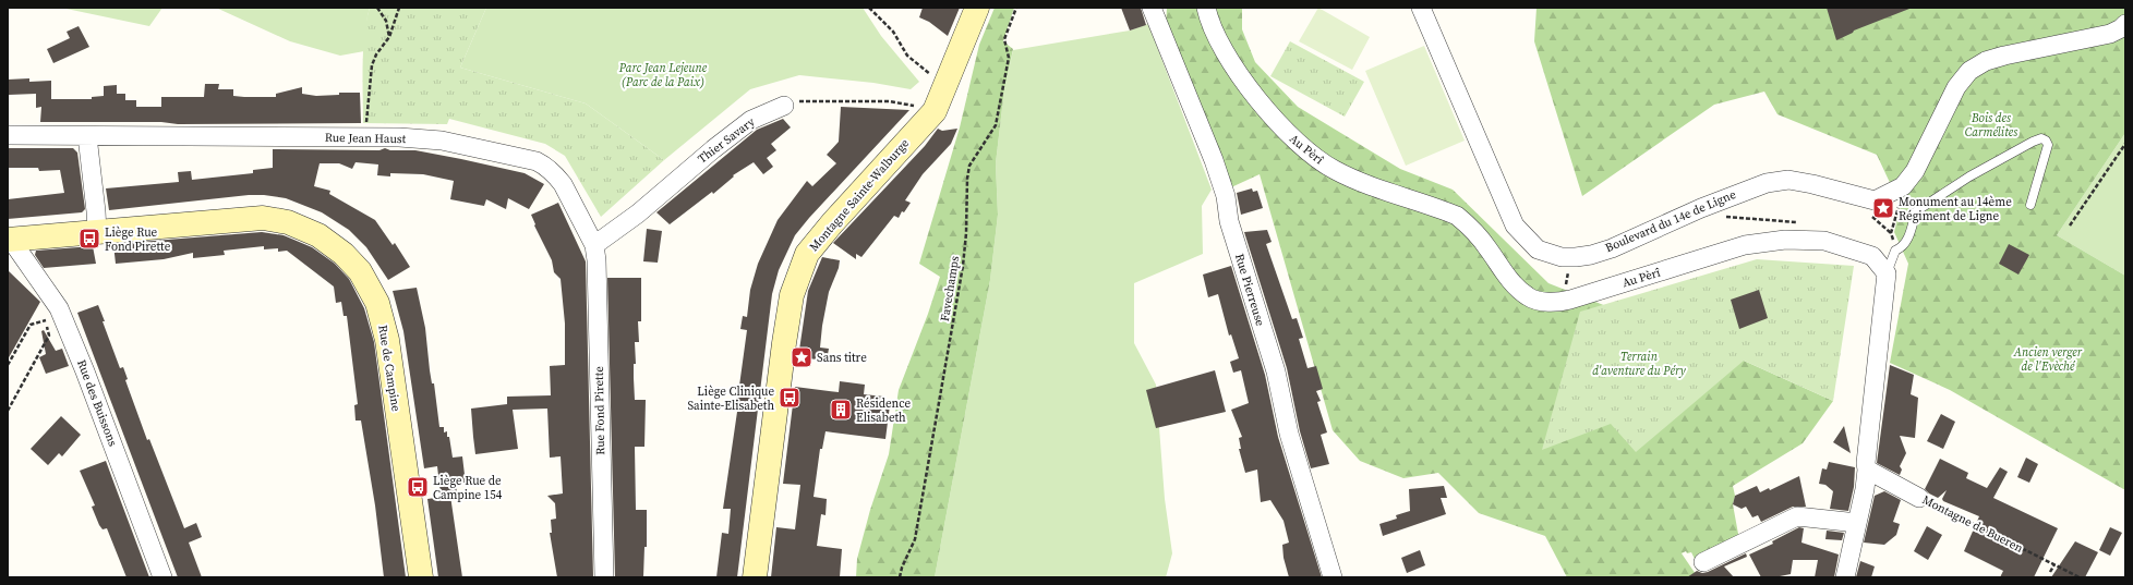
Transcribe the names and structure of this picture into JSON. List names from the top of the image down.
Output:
{
  "streets": {
    "street": [
      "Rue Jean Haust",
      "Thier Savary",
      "Au Pèrî",
      "Montagne Sainte-Walburge",
      "Boulevard du 14e de Ligne",
      "Rue Pierreuse",
      "Rue de Campine",
      "Rue des Buissons",
      "Rue Fond Pirette",
      "Montagne de Bueren"
    ],
    "path": ["Favechamps"]
  },
  "crossings": [
    ["Rue Jean Haust", "Thier Savary"],
    ["Rue Jean Haust", "Rue Fond Pirette"],
    ["Thier Savary", "Rue Fond Pirette"],
    ["Rue de Campine", "Rue des Buissons"]
  ],
  "parks": [
    "Parc Jean Lejeune (Parc de la Paix)",
    "Bois des Carmélites",
    "Ancien verger de l'Evèché",
    "Terrain d'aventure du Péry"
  ],
  "places": {
    "place": ["Monument au 14ème Régiment de Ligne", "Sans titre"],
    "bus stop": ["Liège Rue Fond Pirette", "Liège Clinique Sainte-Elisabeth", "Liège Rue de Campine 154"],
    "building": ["Résidence Elisabeth"]
  }
}
